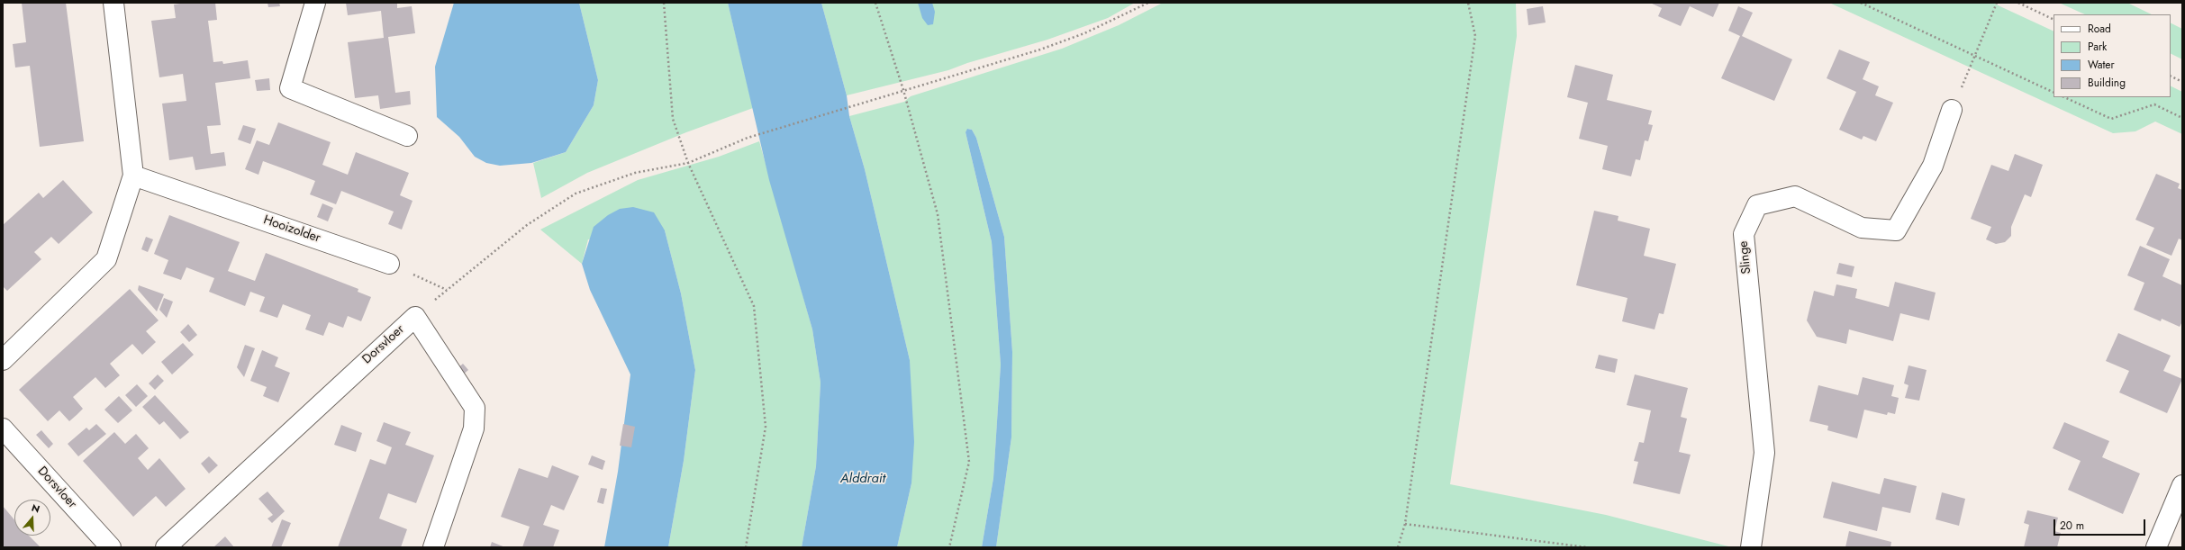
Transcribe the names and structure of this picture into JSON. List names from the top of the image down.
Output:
{
  "streets": {
    "street": ["Hooizolder", "Slinge", "Dorsvloer"]
  },
  "water": ["Alddrait"],
  "legend": [
    "Road",
    "Park",
    "Water",
    "Building"
  ],
  "scale_bar": "20 m",
  "north": "top"
}
